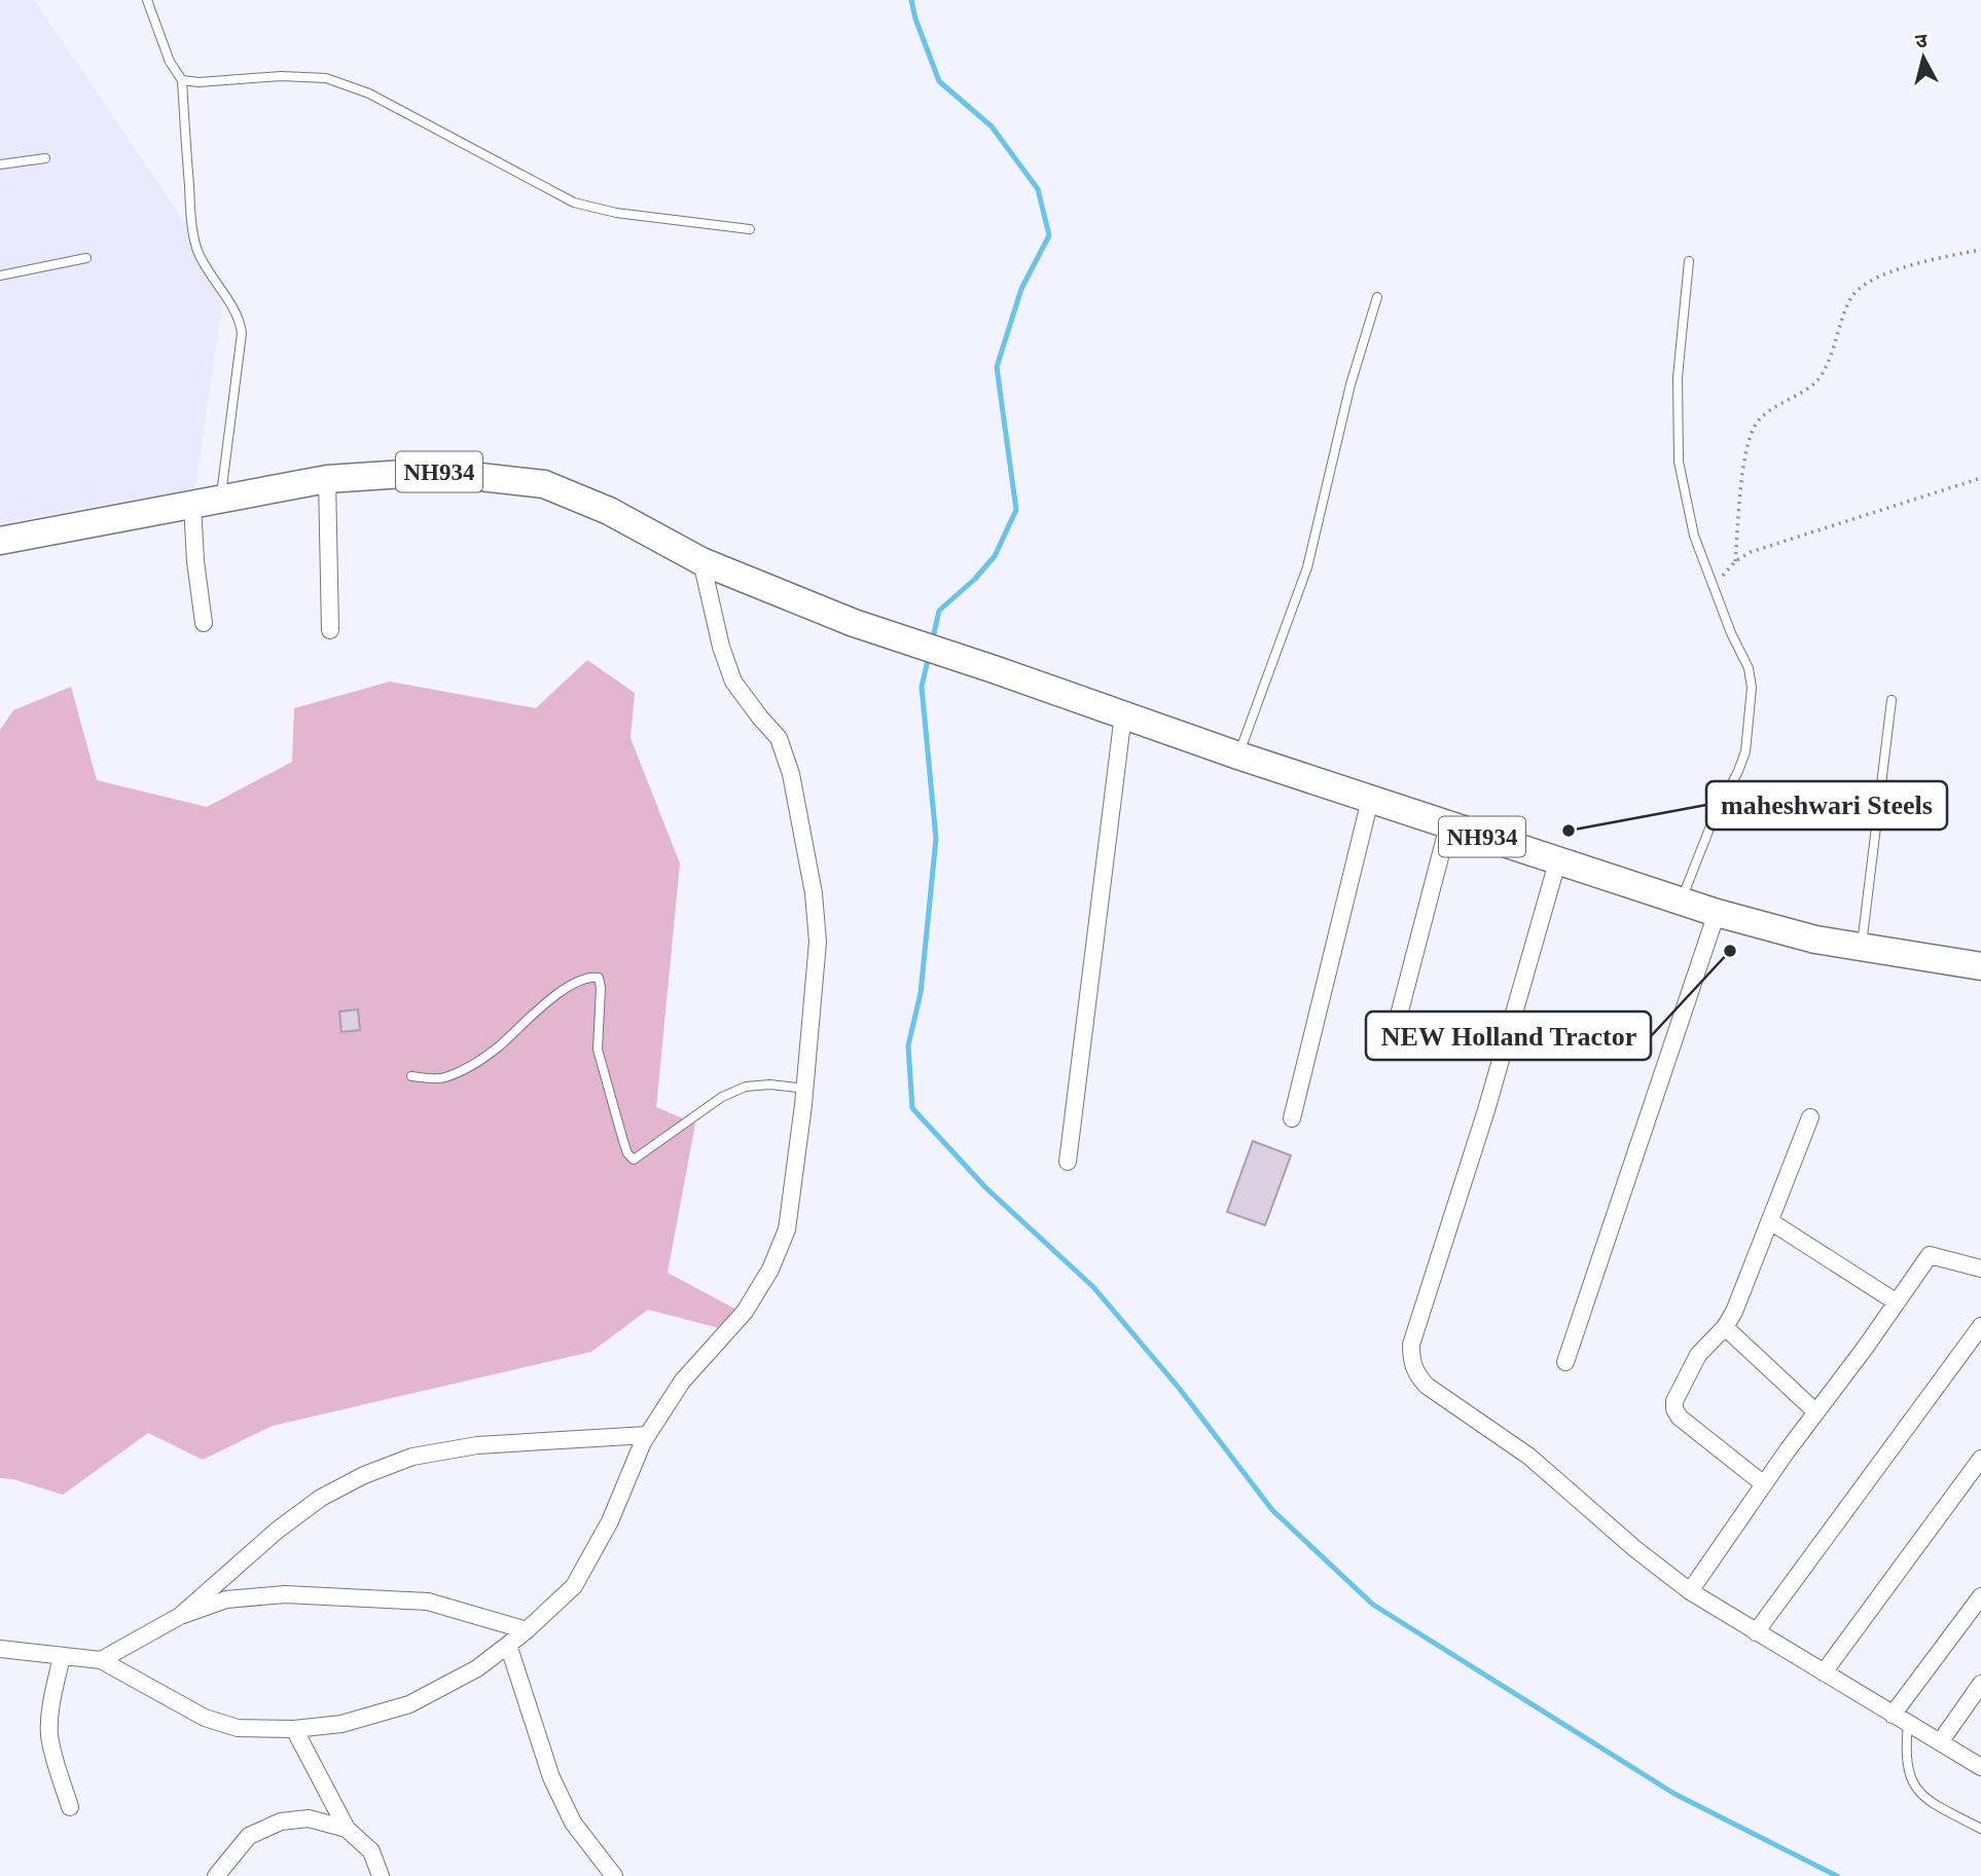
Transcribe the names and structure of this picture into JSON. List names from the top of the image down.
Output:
{
  "streets": {
    "highway": ["NH934"]
  },
  "places": ["maheshwari Steels", "NEW Holland Tractor"],
  "north": "top"
}
